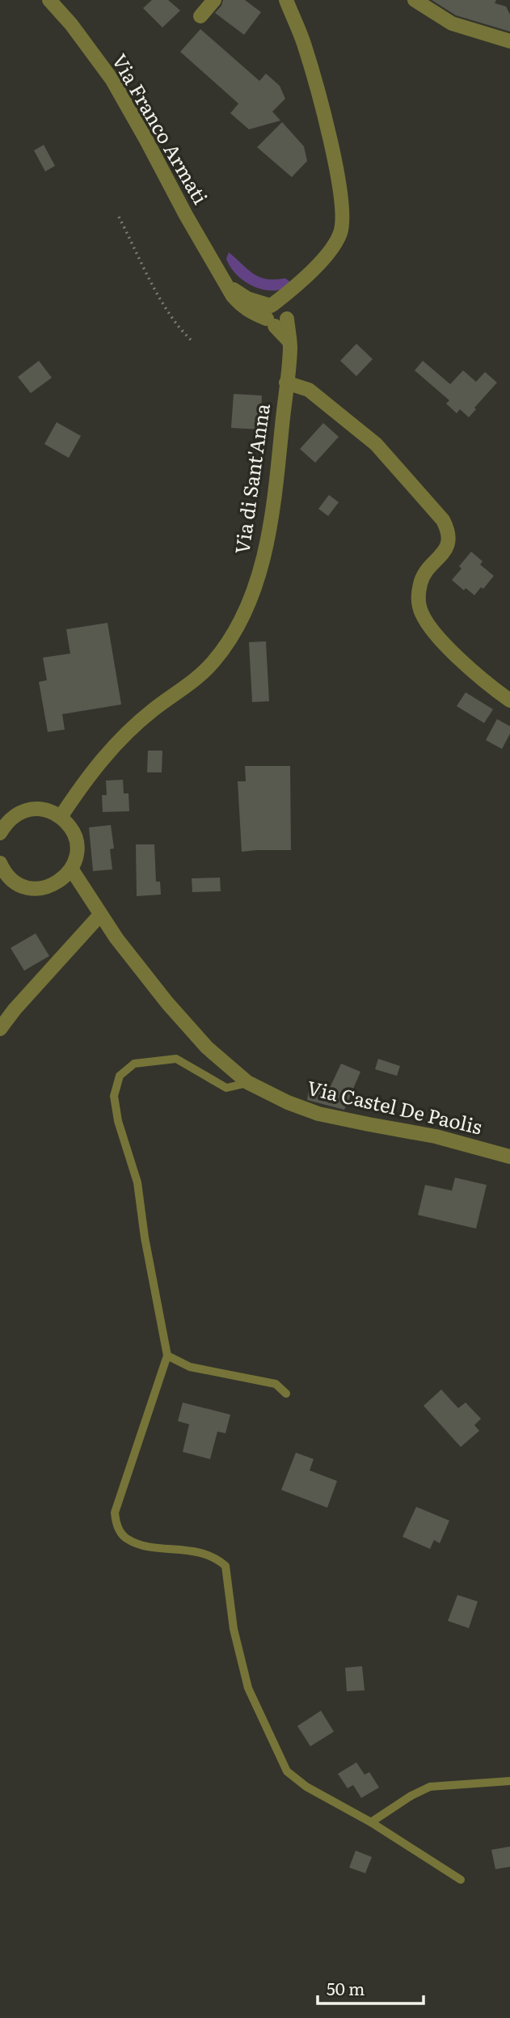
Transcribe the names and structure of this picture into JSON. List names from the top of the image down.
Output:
{
  "streets": {
    "street": ["Via Franco Armati", "Via di Sant'Anna", "Via Castel De Paolis"]
  },
  "crossings": [
    ["Via Franco Armati", "Via di Sant'Anna"]
  ],
  "scale_bar": "50 m"
}
